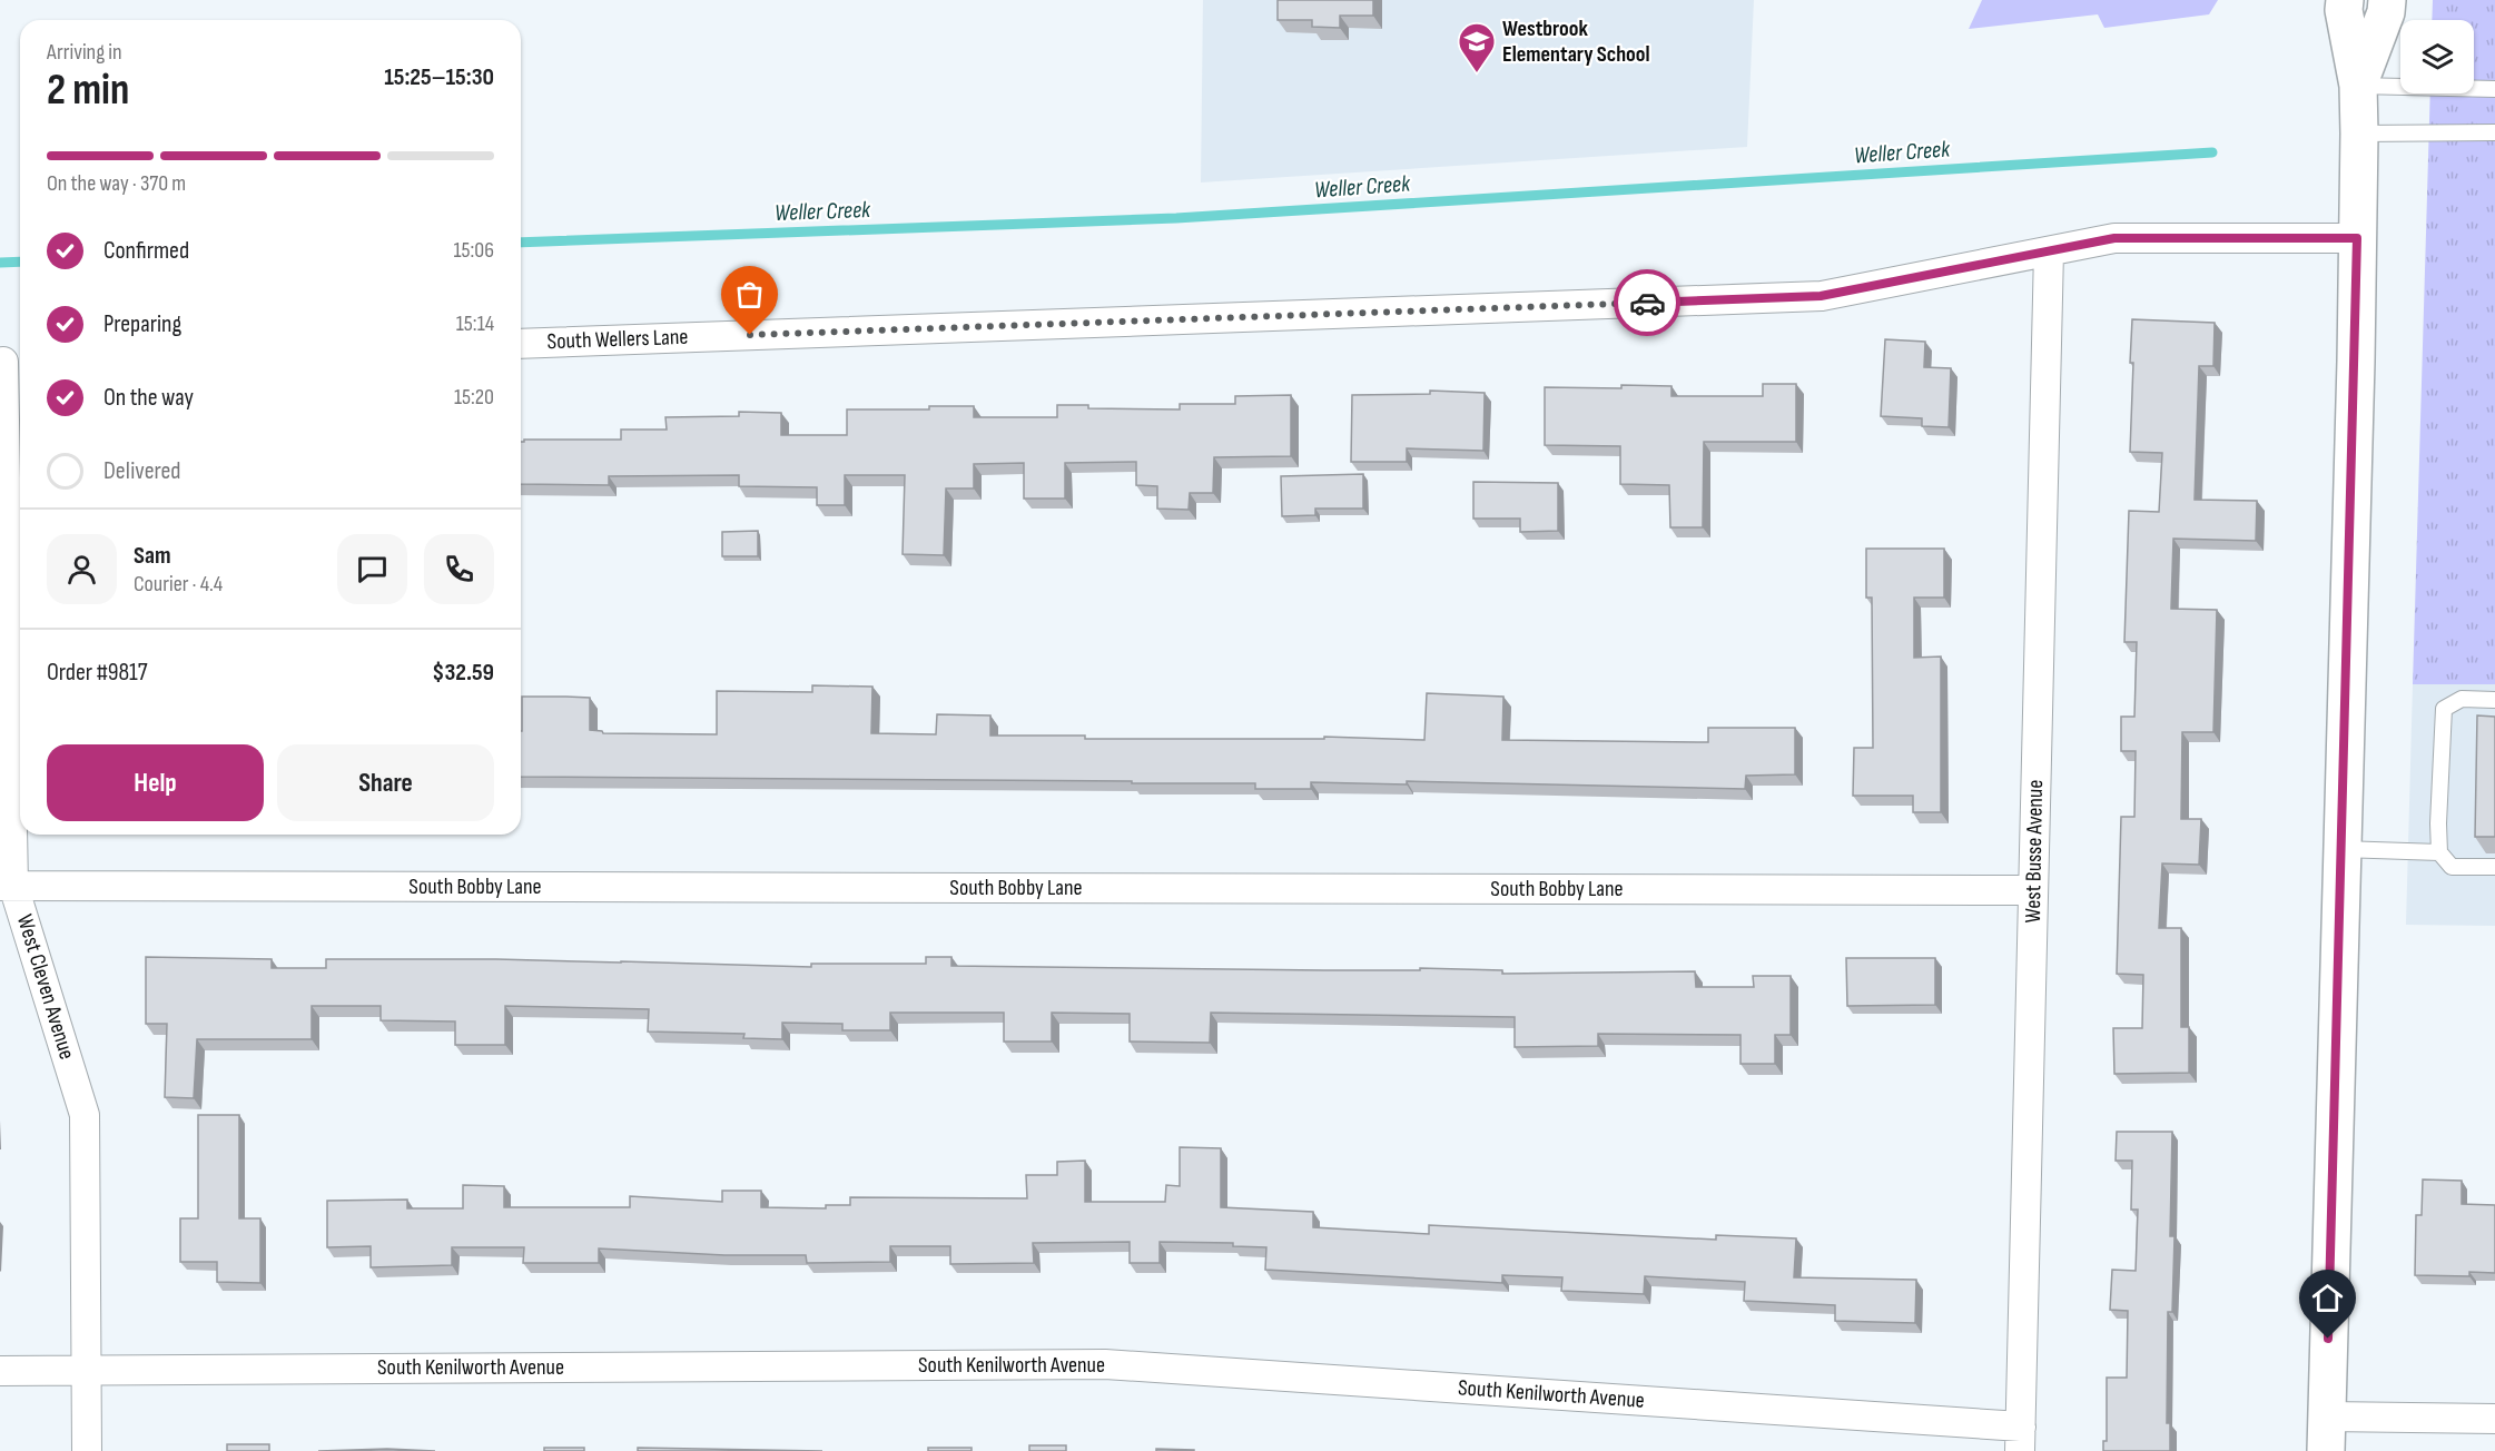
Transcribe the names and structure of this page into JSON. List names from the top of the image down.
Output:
{
  "streets": {
    "street": [
      "South Wellers Lane",
      "West Busse Avenue",
      "South Bobby Lane",
      "West Cleven Avenue",
      "South Kenilworth Avenue"
    ]
  },
  "crossings": [
    ["South Wellers Lane", "West Busse Avenue"],
    ["West Busse Avenue", "South Bobby Lane"],
    ["West Busse Avenue", "South Kenilworth Avenue"],
    ["South Bobby Lane", "West Cleven Avenue"],
    ["West Cleven Avenue", "South Kenilworth Avenue"]
  ],
  "water": ["Weller Creek"],
  "places": {
    "school or university": ["Westbrook Elementary School"]
  },
  "page": {
    "heading": ["2 min", "Arriving in", "15:25–15:30"],
    "panel": [
      "Sam",
      "Courier · 4.4",
      "Order #9817",
      "$32.59"
    ],
    "bar": "On the way · 370 m",
    "list": [
      ["Confirmed", "15:06"],
      ["Preparing", "15:14"],
      ["On the way", "15:20"],
      "Delivered"
    ],
    "buttons": ["Help", "Share"]
  }
}
